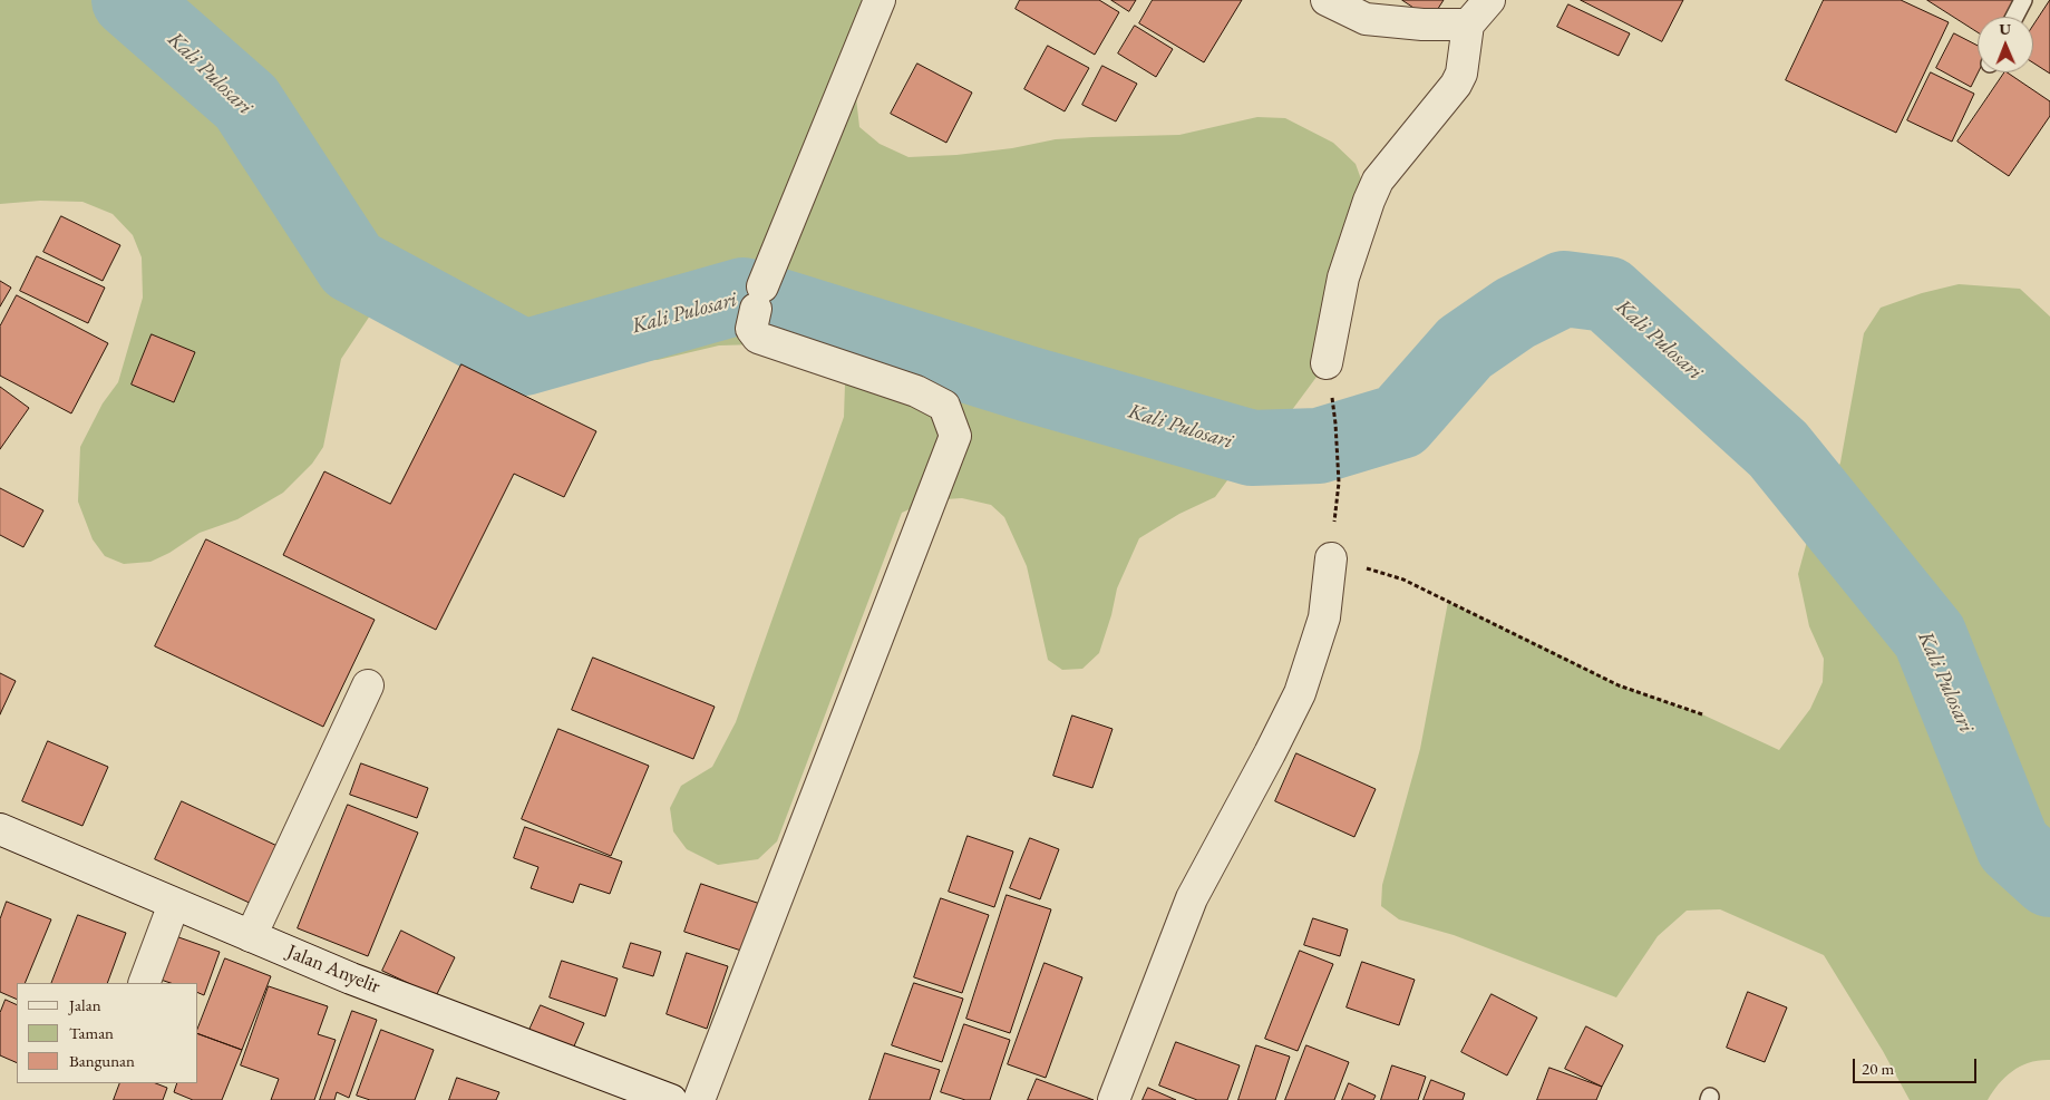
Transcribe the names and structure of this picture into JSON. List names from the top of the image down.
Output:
{
  "streets": {
    "street": ["Jalan Anyelir"]
  },
  "water": ["Kali Pulosari"],
  "legend": ["Jalan", "Taman", "Bangunan"],
  "scale_bar": "20 m",
  "north": "top"
}
